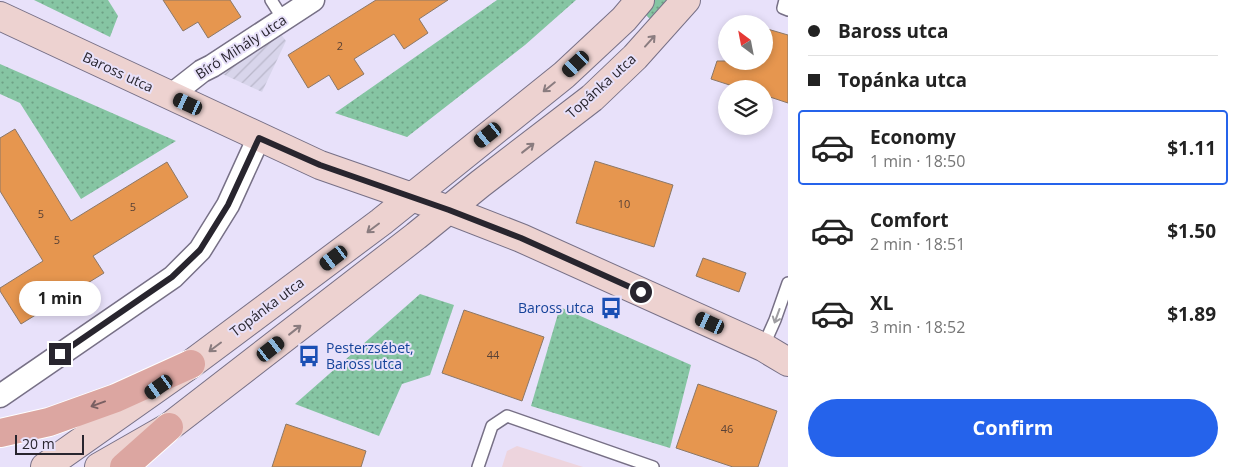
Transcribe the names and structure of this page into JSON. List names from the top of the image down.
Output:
{
  "streets": {
    "street": ["Bíró Mihály utca", "Baross utca", "Topánka utca"]
  },
  "crossings": [
    ["Bíró Mihály utca", "Baross utca"],
    ["Baross utca", "Topánka utca"]
  ],
  "places": {
    "bus stop": ["Baross utca", "Pesterzsébet, Baross utca"]
  },
  "house_numbers": [
    "2",
    "10",
    "5",
    "5",
    "5",
    "44",
    "46"
  ],
  "scale_bar": "20 m",
  "north": "top left",
  "page": {
    "banner": ["Baross utca", "Topánka utca"],
    "list": [
      {
        "name": "Economy",
        "note": "1 min · 18:50",
        "value": "$1.11"
      },
      {
        "name": "Comfort",
        "note": "2 min · 18:51",
        "value": "$1.50"
      },
      {
        "name": "XL",
        "note": "3 min · 18:52",
        "value": "$1.89"
      }
    ],
    "bubble": "1 min",
    "buttons": "Confirm",
    "scale": "20 m"
  }
}
